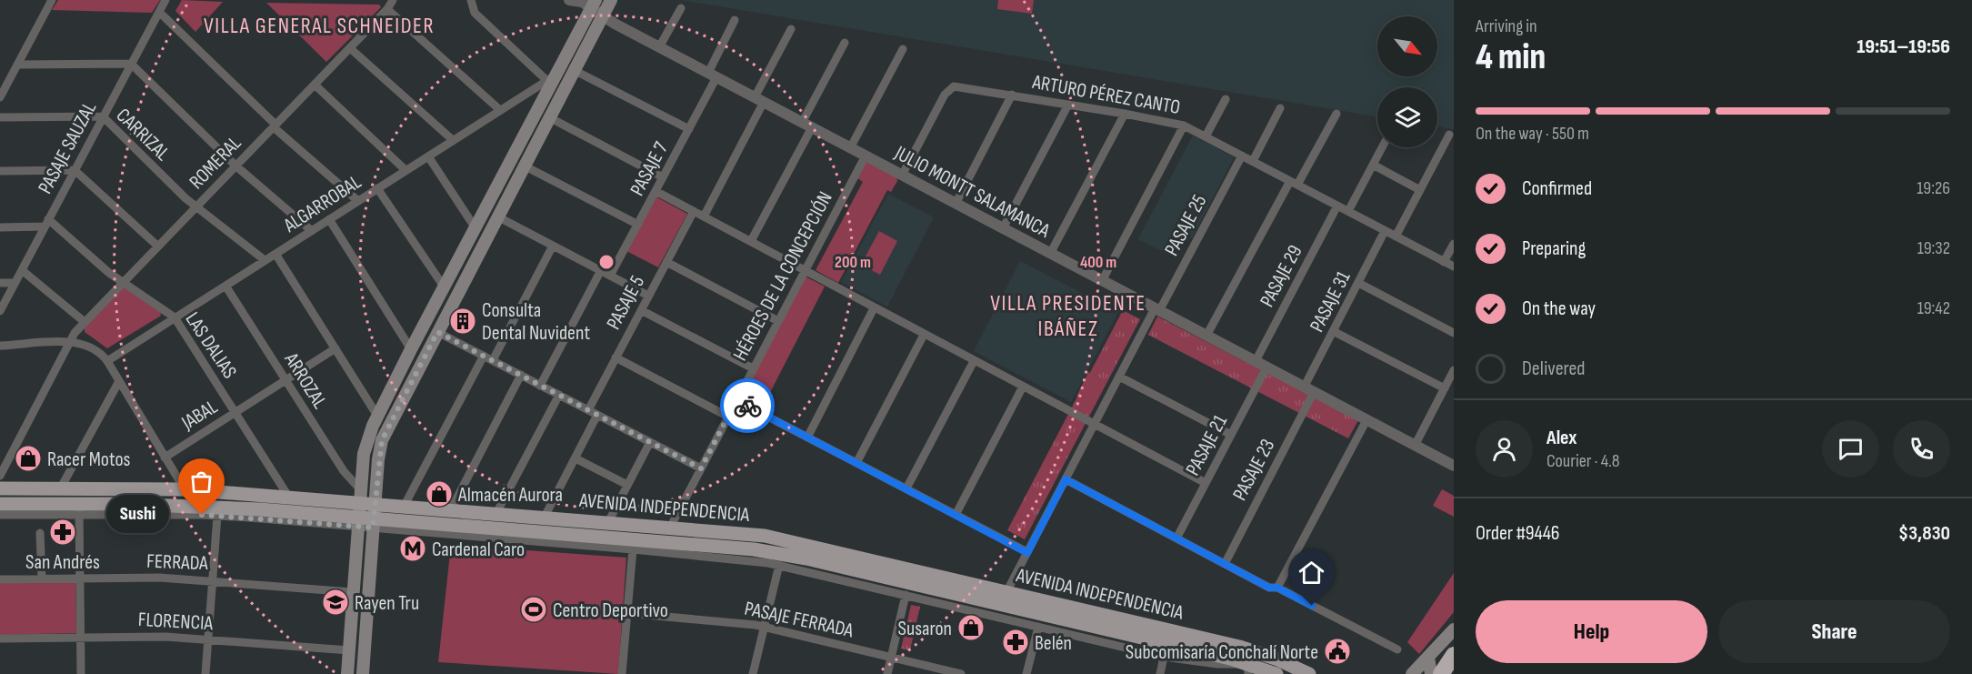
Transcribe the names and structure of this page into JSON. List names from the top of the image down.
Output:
{
  "streets": {
    "main road": ["AVENIDA INDEPENDENCIA"],
    "street": [
      "ARTURO PÉREZ CANTO",
      "CARRIZAL",
      "PASAJE SAUZAL",
      "ROMERAL",
      "PASAJE 7",
      "JULIO MONTT SALAMANCA",
      "ALGARROBAL",
      "PASAJE 25",
      "HÉROES DE LA CONCEPCIÓN",
      "PASAJE 29",
      "PASAJE 31",
      "PASAJE 5",
      "LAS DALIAS",
      "ARROZAL",
      "JABAL",
      "PASAJE 21",
      "PASAJE 23",
      "FERRADA",
      "PASAJE FERRADA",
      "FLORENCIA"
    ]
  },
  "crossings": [
    ["ARTURO PÉREZ CANTO", "JULIO MONTT SALAMANCA"],
    ["ARTURO PÉREZ CANTO", "PASAJE 25"],
    ["ARTURO PÉREZ CANTO", "PASAJE 29"],
    ["ARTURO PÉREZ CANTO", "PASAJE 31"],
    ["CARRIZAL", "PASAJE SAUZAL"],
    ["CARRIZAL", "ROMERAL"],
    ["CARRIZAL", "ALGARROBAL"],
    ["PASAJE SAUZAL", "LAS DALIAS"],
    ["ROMERAL", "LAS DALIAS"],
    ["PASAJE 7", "JULIO MONTT SALAMANCA"],
    ["JULIO MONTT SALAMANCA", "PASAJE 25"],
    ["JULIO MONTT SALAMANCA", "HÉROES DE LA CONCEPCIÓN"],
    ["JULIO MONTT SALAMANCA", "PASAJE 29"],
    ["JULIO MONTT SALAMANCA", "PASAJE 31"],
    ["JULIO MONTT SALAMANCA", "PASAJE 21"],
    ["JULIO MONTT SALAMANCA", "PASAJE 23"],
    ["ALGARROBAL", "LAS DALIAS"],
    ["ALGARROBAL", "ARROZAL"],
    ["PASAJE 25", "AVENIDA INDEPENDENCIA"],
    ["HÉROES DE LA CONCEPCIÓN", "AVENIDA INDEPENDENCIA"],
    ["PASAJE 31", "PASAJE 23"],
    ["LAS DALIAS", "JABAL"],
    ["LAS DALIAS", "AVENIDA INDEPENDENCIA"],
    ["ARROZAL", "JABAL"],
    ["ARROZAL", "AVENIDA INDEPENDENCIA"]
  ],
  "districts": ["VILLA GENERAL SCHNEIDER", "VILLA PRESIDENTE IBÁÑEZ"],
  "places": {
    "building": ["Consulta Dental Nuvident"],
    "shop": ["Racer Motos", "Almacén Aurora", "Susaron"],
    "other": ["Sushi"],
    "pharmacy": ["San Andrés", "Belén"],
    "metro station": ["Cardenal Caro"],
    "school or university": ["Rayen Tru"],
    "sports": ["Centro Deportivo"],
    "public building": ["Subcomisaría Conchalí Norte"]
  },
  "north": "bottom right",
  "page": {
    "heading": ["4 min", "Arriving in", "19:51–19:56"],
    "panel": [
      "Alex",
      "Courier · 4.8",
      "Order #9446",
      "$3,830"
    ],
    "bar": "On the way · 550 m",
    "list": [
      ["Confirmed", "19:26"],
      ["Preparing", "19:32"],
      ["On the way", "19:42"],
      "Delivered"
    ],
    "bubble": "Sushi",
    "buttons": ["Help", "Share"]
  },
  "rings": ["200 m", "400 m"]
}
